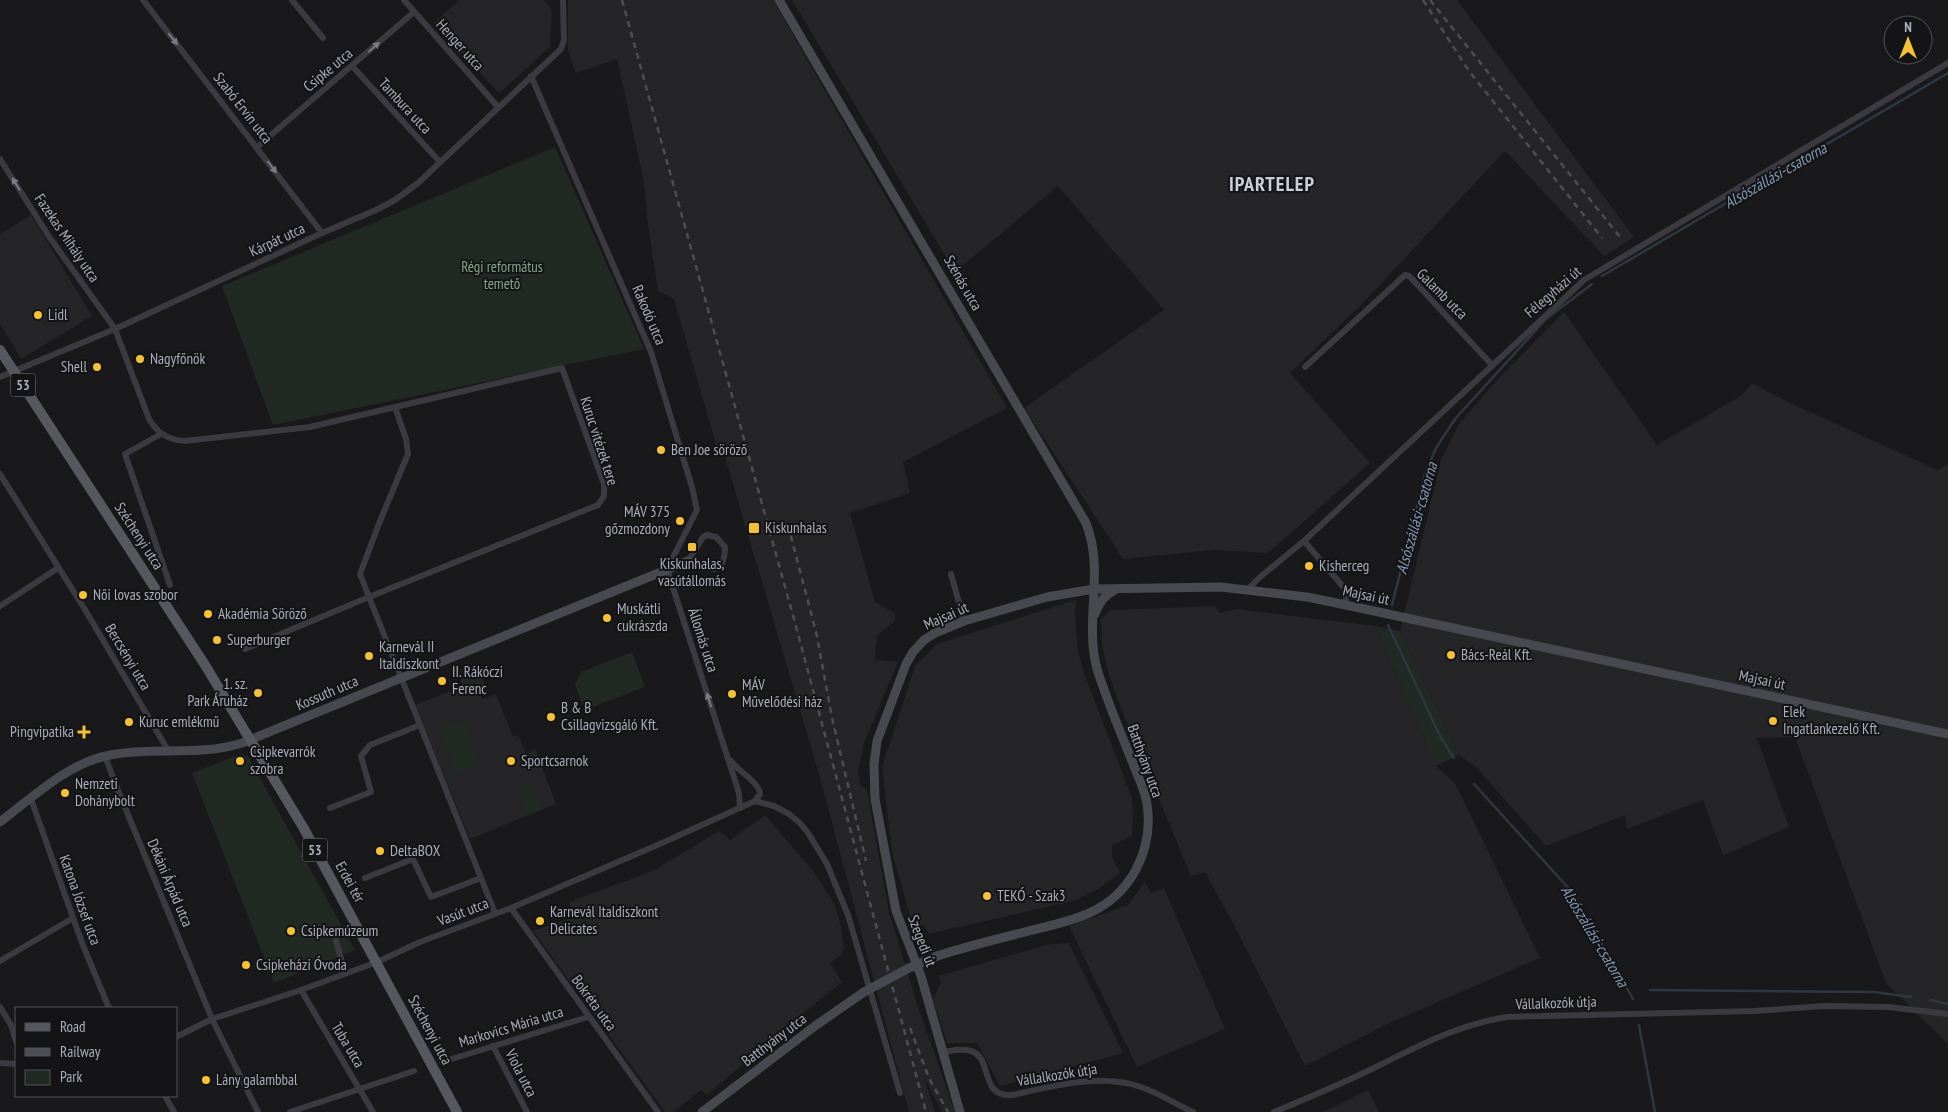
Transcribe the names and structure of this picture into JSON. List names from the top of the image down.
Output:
{
  "streets": {
    "main road": [
      "Szénás utca",
      "53",
      "Széchenyi utca",
      "Majsai út",
      "Kossuth utca",
      "Batthyány utca",
      "Erdei tér",
      "Szegedi út"
    ],
    "street": [
      "Henger utca",
      "Csipke utca",
      "Tambura utca",
      "Szabó Ervin utca",
      "Fazekas Mihály utca",
      "Kárpát utca",
      "Félegyházi út",
      "Galamb utca",
      "Rakodó utca",
      "Kuruc vitézek tere",
      "Állomás utca",
      "Bercsényi utca",
      "Dékáni Árpád utca",
      "Katona József utca",
      "Vasút utca",
      "Bokréta utca",
      "Vállalkozók útja",
      "Markovics Mária utca",
      "Tuba utca",
      "Viola utca"
    ]
  },
  "crossings": [
    ["Henger utca", "Csipke utca"],
    ["Henger utca", "Kárpát utca"],
    ["Csipke utca", "Tambura utca"],
    ["Csipke utca", "Szabó Ervin utca"],
    ["Tambura utca", "Kárpát utca"],
    ["Szabó Ervin utca", "Kárpát utca"],
    ["Fazekas Mihály utca", "Kárpát utca"],
    ["Kárpát utca", "Rakodó utca"],
    ["Kárpát utca", "Széchenyi utca"],
    ["Szénás utca", "Majsai út"],
    ["Szénás utca", "Batthyány utca"],
    ["Félegyházi út", "Galamb utca"],
    ["Félegyházi út", "Majsai út"],
    ["Rakodó utca", "Állomás utca"],
    ["Rakodó utca", "Kossuth utca"],
    ["Széchenyi utca", "Kossuth utca"],
    ["Széchenyi utca", "Erdei tér"],
    ["Széchenyi utca", "Vasút utca"],
    ["Majsai út", "Batthyány utca"],
    ["Majsai út", "Szegedi út"],
    ["Állomás utca", "Kossuth utca"],
    ["Állomás utca", "Vasút utca"],
    ["Bercsényi utca", "Kossuth utca"],
    ["Kossuth utca", "Erdei tér"],
    ["Kossuth utca", "Dékáni Árpád utca"],
    ["Kossuth utca", "Katona József utca"],
    ["Erdei tér", "Vasút utca"],
    ["Dékáni Árpád utca", "Vasút utca"],
    ["Vasút utca", "Bokréta utca"],
    ["Vasút utca", "Tuba utca"],
    ["Szegedi út", "Vállalkozók útja"],
    ["Bokréta utca", "Markovics Mária utca"],
    ["Markovics Mária utca", "Viola utca"]
  ],
  "one_way": [
    "Csipke utca",
    "Szabó Ervin utca",
    "Fazekas Mihály utca",
    "Állomás utca"
  ],
  "districts": ["IPARTELEP"],
  "water": ["Alsószállási-csatorna"],
  "parks": ["Régi református temető"],
  "places": {
    "other": [
      "Lidl",
      "Nagyfőnök",
      "Shell",
      "Ben Joe söröző",
      "MÁV 375 gőzmozdony",
      "Kisherceg",
      "Női lovas szobor",
      "Akadémia Söröző",
      "Muskátli cukrászda",
      "Superburger",
      "Bács-Reál Kft.",
      "Karnevál II Italdiszkont",
      "II. Rákóczi Ferenc",
      "1. sz. Park Áruház",
      "MÁV Művelődési ház",
      "B & B Csillagvizsgáló Kft.",
      "Elek Ingatlankezelő Kft.",
      "Kuruc emlékmű",
      "Csipkevarrók szobra",
      "Sportcsarnok",
      "Nemzeti Dohánybolt",
      "DeltaBOX",
      "TEKÓ - Szak3",
      "Karnevál Italdiszkont Delicates",
      "Csipkemúzeum",
      "Csipkeházi Óvoda",
      "Lány galambbal"
    ],
    "transit": ["Kiskunhalas", "Kiskunhalas, vasútállomás"],
    "health": ["Pingvipatika"]
  },
  "legend": ["Road", "Railway", "Park"],
  "north": "top"
}
